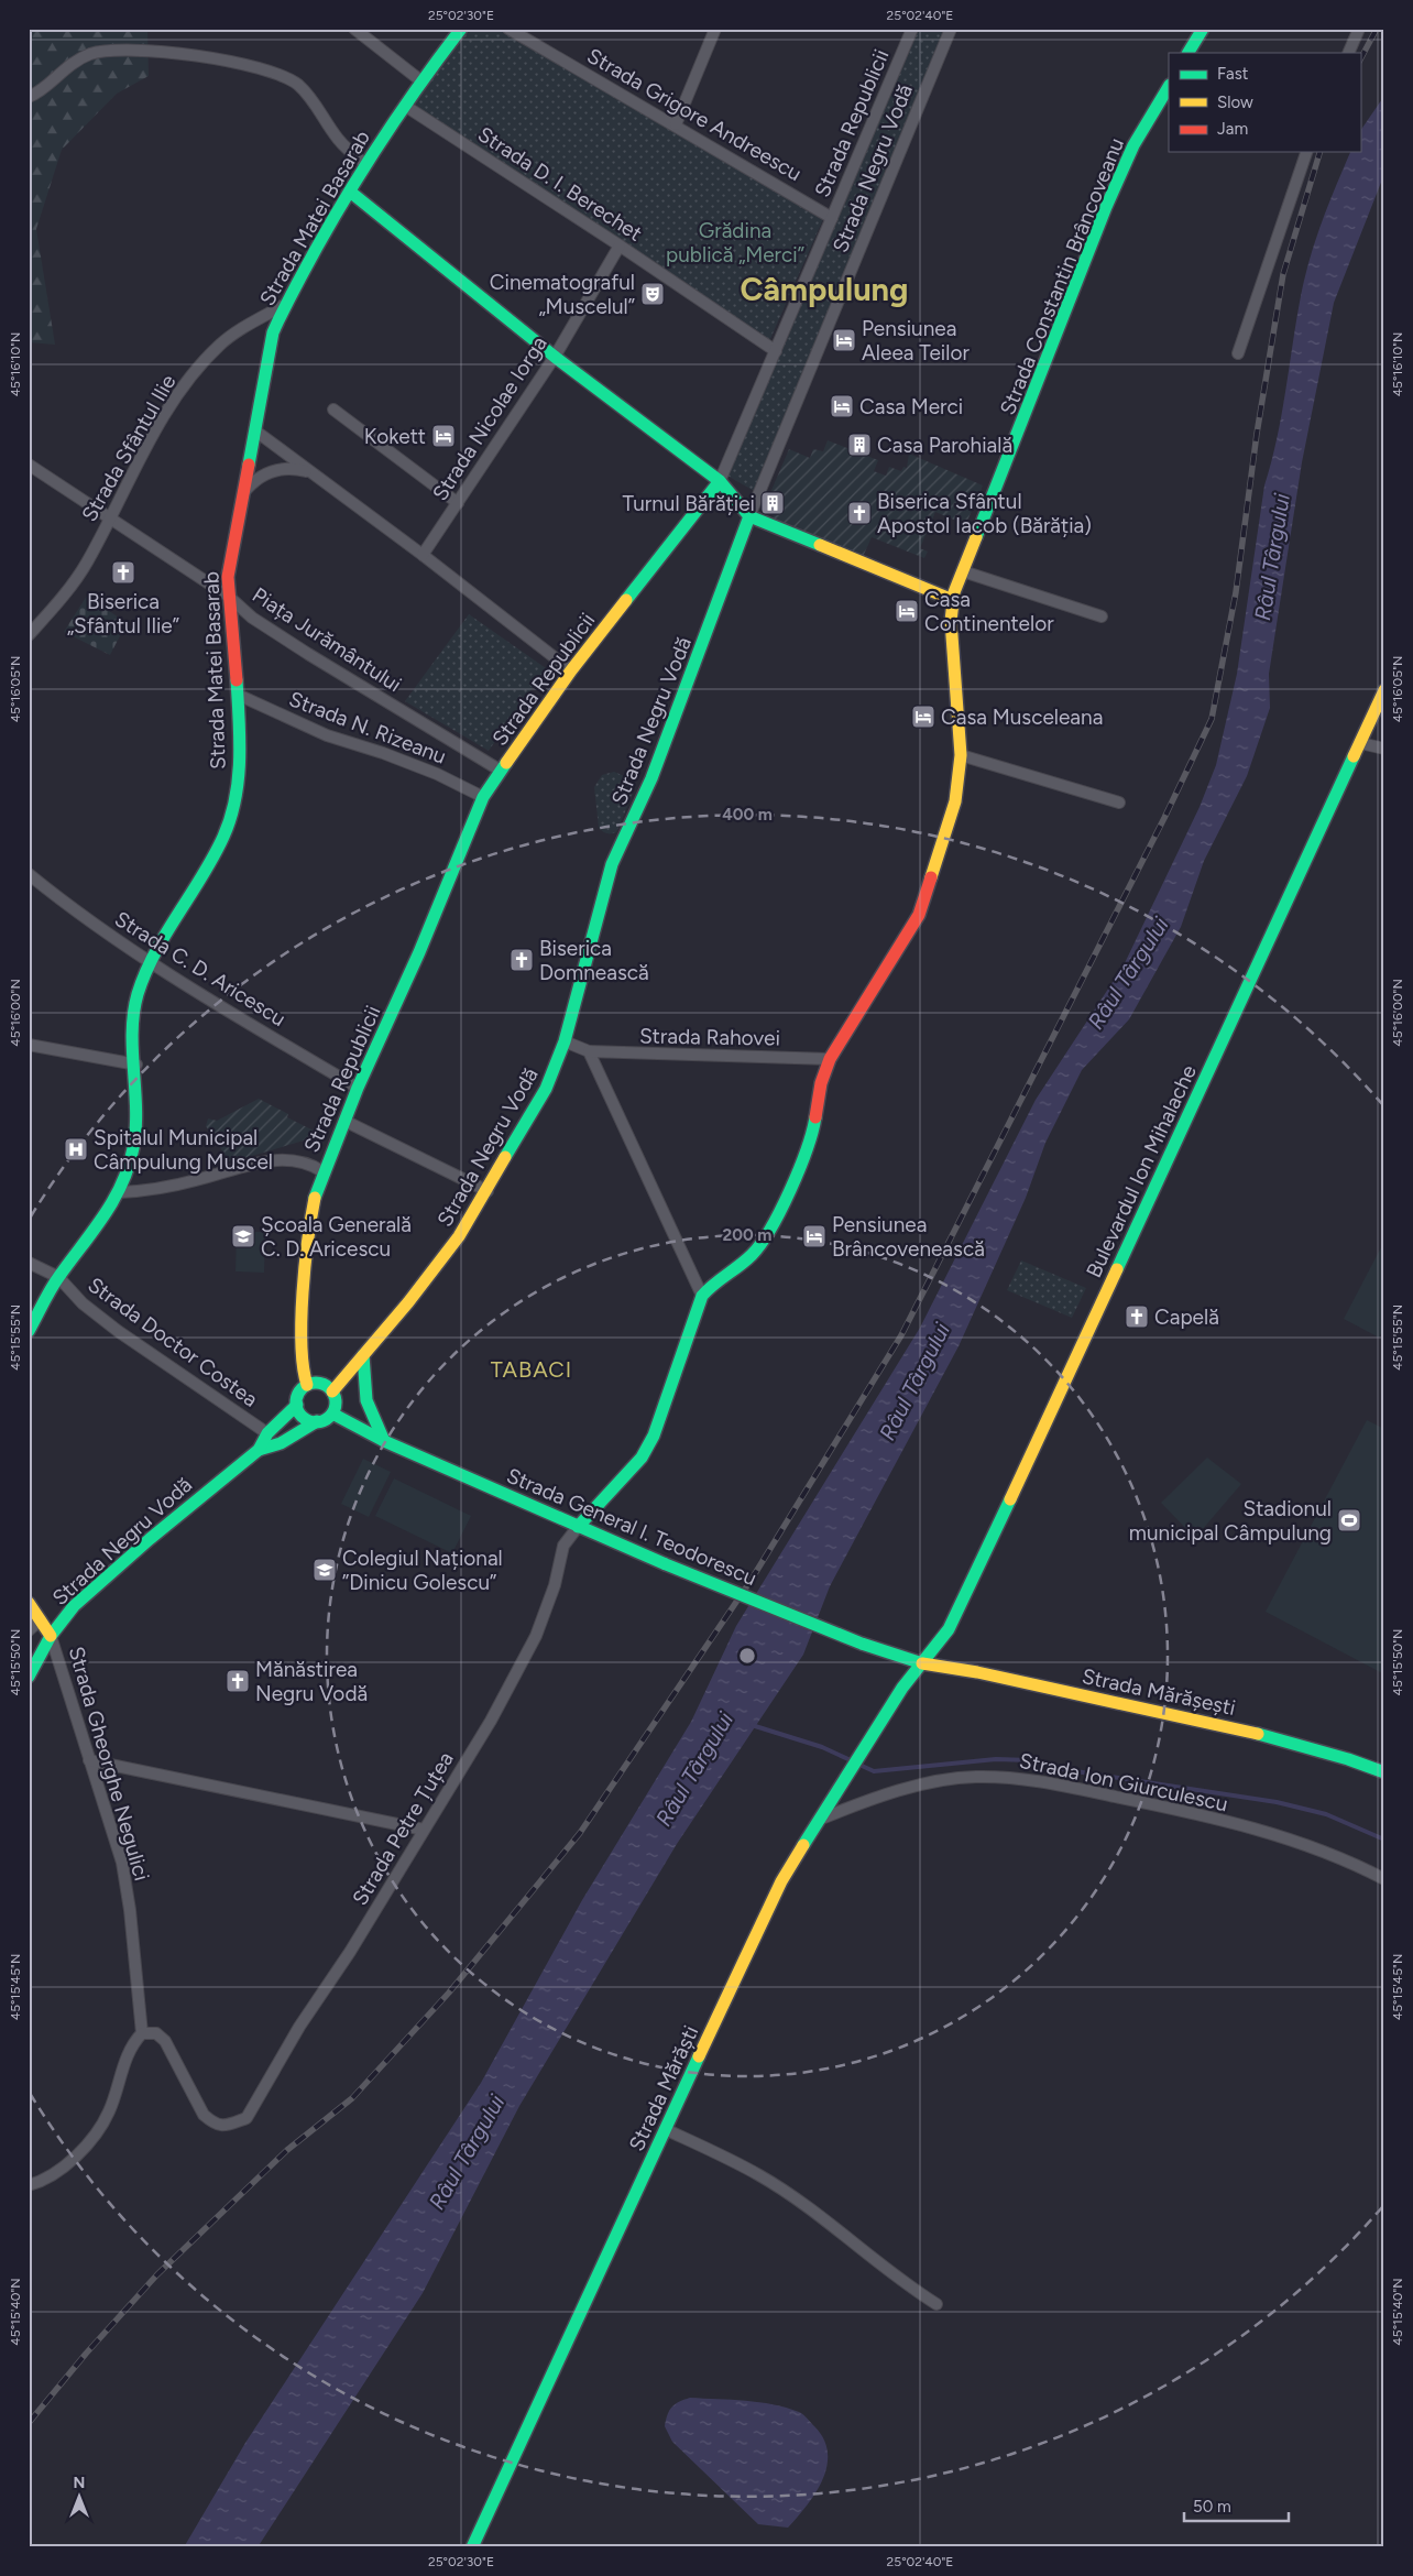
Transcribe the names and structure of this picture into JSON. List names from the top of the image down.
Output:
{
  "streets": {
    "main road": [
      "Strada Republicii",
      "Strada Negru Vodă",
      "Strada Matei Basarab",
      "Strada Constantin Brâncoveanu",
      "Bulevardul Ion Mihalache",
      "Strada General I. Teodorescu",
      "Strada Mărășești",
      "Strada Mărăști"
    ],
    "street": [
      "Strada Grigore Andreescu",
      "Strada D. I. Berechet",
      "Strada Nicolae Iorga",
      "Strada Sfântul Ilie",
      "Piața Jurământului",
      "Strada N. Rizeanu",
      "Strada C. D. Aricescu",
      "Strada Rahovei",
      "Strada Doctor Costea",
      "Strada Gheorghe Negulici",
      "Strada Ion Giurculescu",
      "Strada Petre Țuțea"
    ]
  },
  "crossings": [
    ["Strada Grigore Andreescu", "Strada Republicii"],
    ["Strada Republicii", "Strada Negru Vodă"],
    ["Strada Republicii", "Strada D. I. Berechet"],
    ["Strada Republicii", "Piața Jurământului"],
    ["Strada Republicii", "Strada N. Rizeanu"],
    ["Strada Republicii", "Strada C. D. Aricescu"],
    ["Strada Republicii", "Strada General I. Teodorescu"],
    ["Strada Negru Vodă", "Strada Doctor Costea"],
    ["Strada Negru Vodă", "Strada General I. Teodorescu"],
    ["Strada Negru Vodă", "Strada Gheorghe Negulici"],
    ["Strada D. I. Berechet", "Strada Matei Basarab"],
    ["Strada D. I. Berechet", "Strada Nicolae Iorga"],
    ["Strada Matei Basarab", "Strada Sfântul Ilie"],
    ["Strada Matei Basarab", "Piața Jurământului"],
    ["Strada Matei Basarab", "Strada N. Rizeanu"],
    ["Strada Matei Basarab", "Strada C. D. Aricescu"],
    ["Strada Matei Basarab", "Strada Doctor Costea"],
    ["Strada Constantin Brâncoveanu", "Strada Rahovei"],
    ["Strada Sfântul Ilie", "Piața Jurământului"],
    ["Bulevardul Ion Mihalache", "Strada General I. Teodorescu"],
    ["Bulevardul Ion Mihalache", "Strada Mărășești"],
    ["Bulevardul Ion Mihalache", "Strada Mărăști"],
    ["Strada General I. Teodorescu", "Strada Mărășești"],
    ["Strada General I. Teodorescu", "Strada Petre Țuțea"],
    ["Strada General I. Teodorescu", "Strada Mărăști"],
    ["Strada Mărășești", "Strada Mărăști"],
    ["Strada Gheorghe Negulici", "Strada Petre Țuțea"],
    ["Strada Ion Giurculescu", "Strada Mărăști"]
  ],
  "districts": ["Câmpulung", "TABACI"],
  "water": ["Râul Târgului"],
  "parks": ["Grădina publică „Merci”"],
  "places": {
    "theatre": ["Cinematograful „Muscelul”"],
    "hotel": [
      "Pensiunea Aleea Teilor",
      "Casa Merci",
      "Kokett",
      "Casa Continentelor",
      "Casa Musceleana",
      "Pensiunea Brâncovenească"
    ],
    "building": ["Casa Parohială", "Turnul Bărăției"],
    "church": [
      "Biserica Sfântul Apostol Iacob (Bărăția)",
      "Biserica „Sfântul Ilie”",
      "Biserica Domnească",
      "Capelă",
      "Mănăstirea Negru Vodă"
    ],
    "hospital": ["Spitalul Municipal Câmpulung Muscel"],
    "school or university": ["Școala Generală C. D. Aricescu", "Colegiul Național ”Dinicu Golescu”"],
    "sports": ["Stadionul municipal Câmpulung"]
  },
  "legend": ["Fast", "Slow", "Jam"],
  "scale_bar": "50 m",
  "north": "top",
  "coordinates": [
    "25°02'30\"E",
    "25°02'40\"E",
    "45°16'10\"N",
    "45°16'05\"N",
    "45°16'00\"N",
    "45°15'55\"N",
    "45°15'50\"N",
    "45°15'45\"N",
    "45°15'40\"N"
  ],
  "rings": ["400 m", "200 m"]
}
